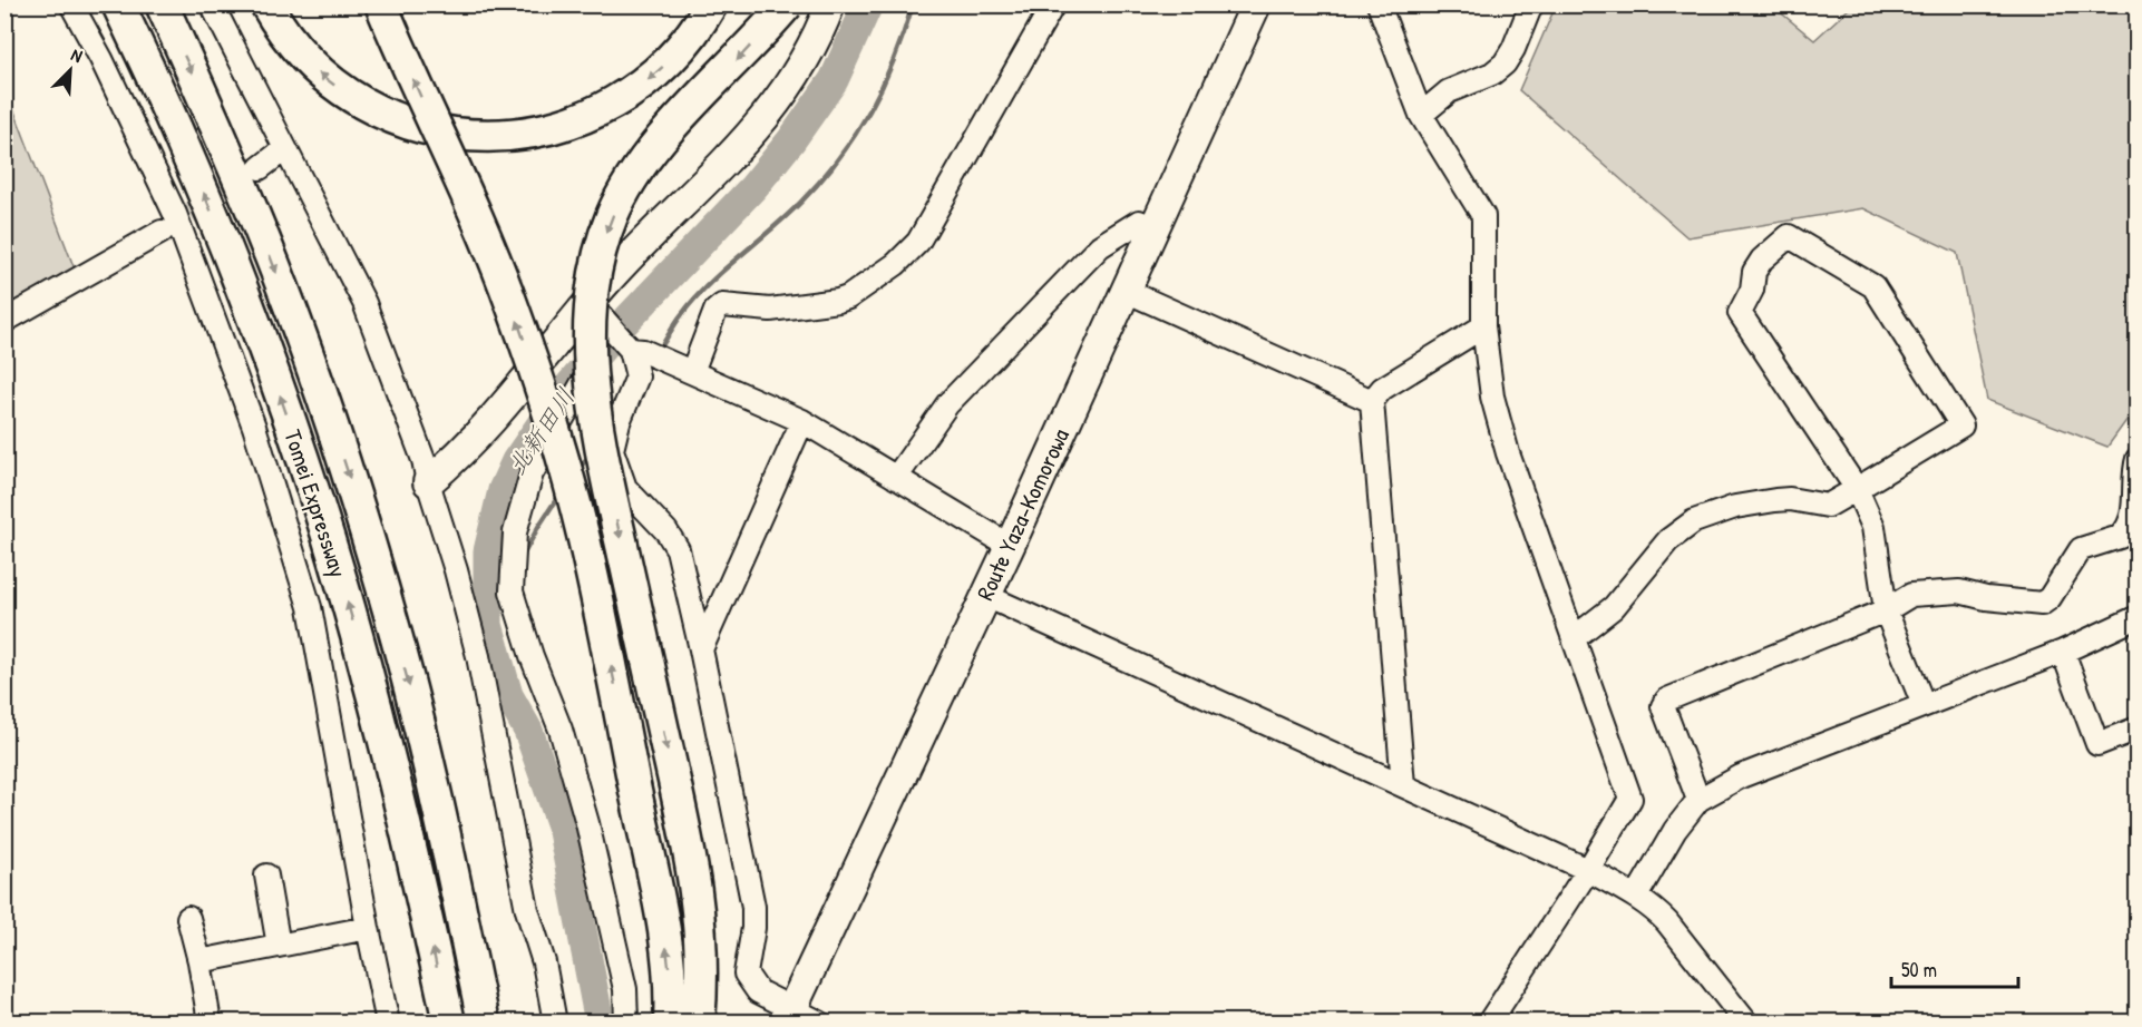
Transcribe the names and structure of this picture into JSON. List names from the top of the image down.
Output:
{
  "streets": {
    "highway": ["Tomei Expressway"],
    "main road": ["Route Yaza-Komorowa"]
  },
  "water": ["北新田川"],
  "scale_bar": "50 m",
  "north": "top right"
}
